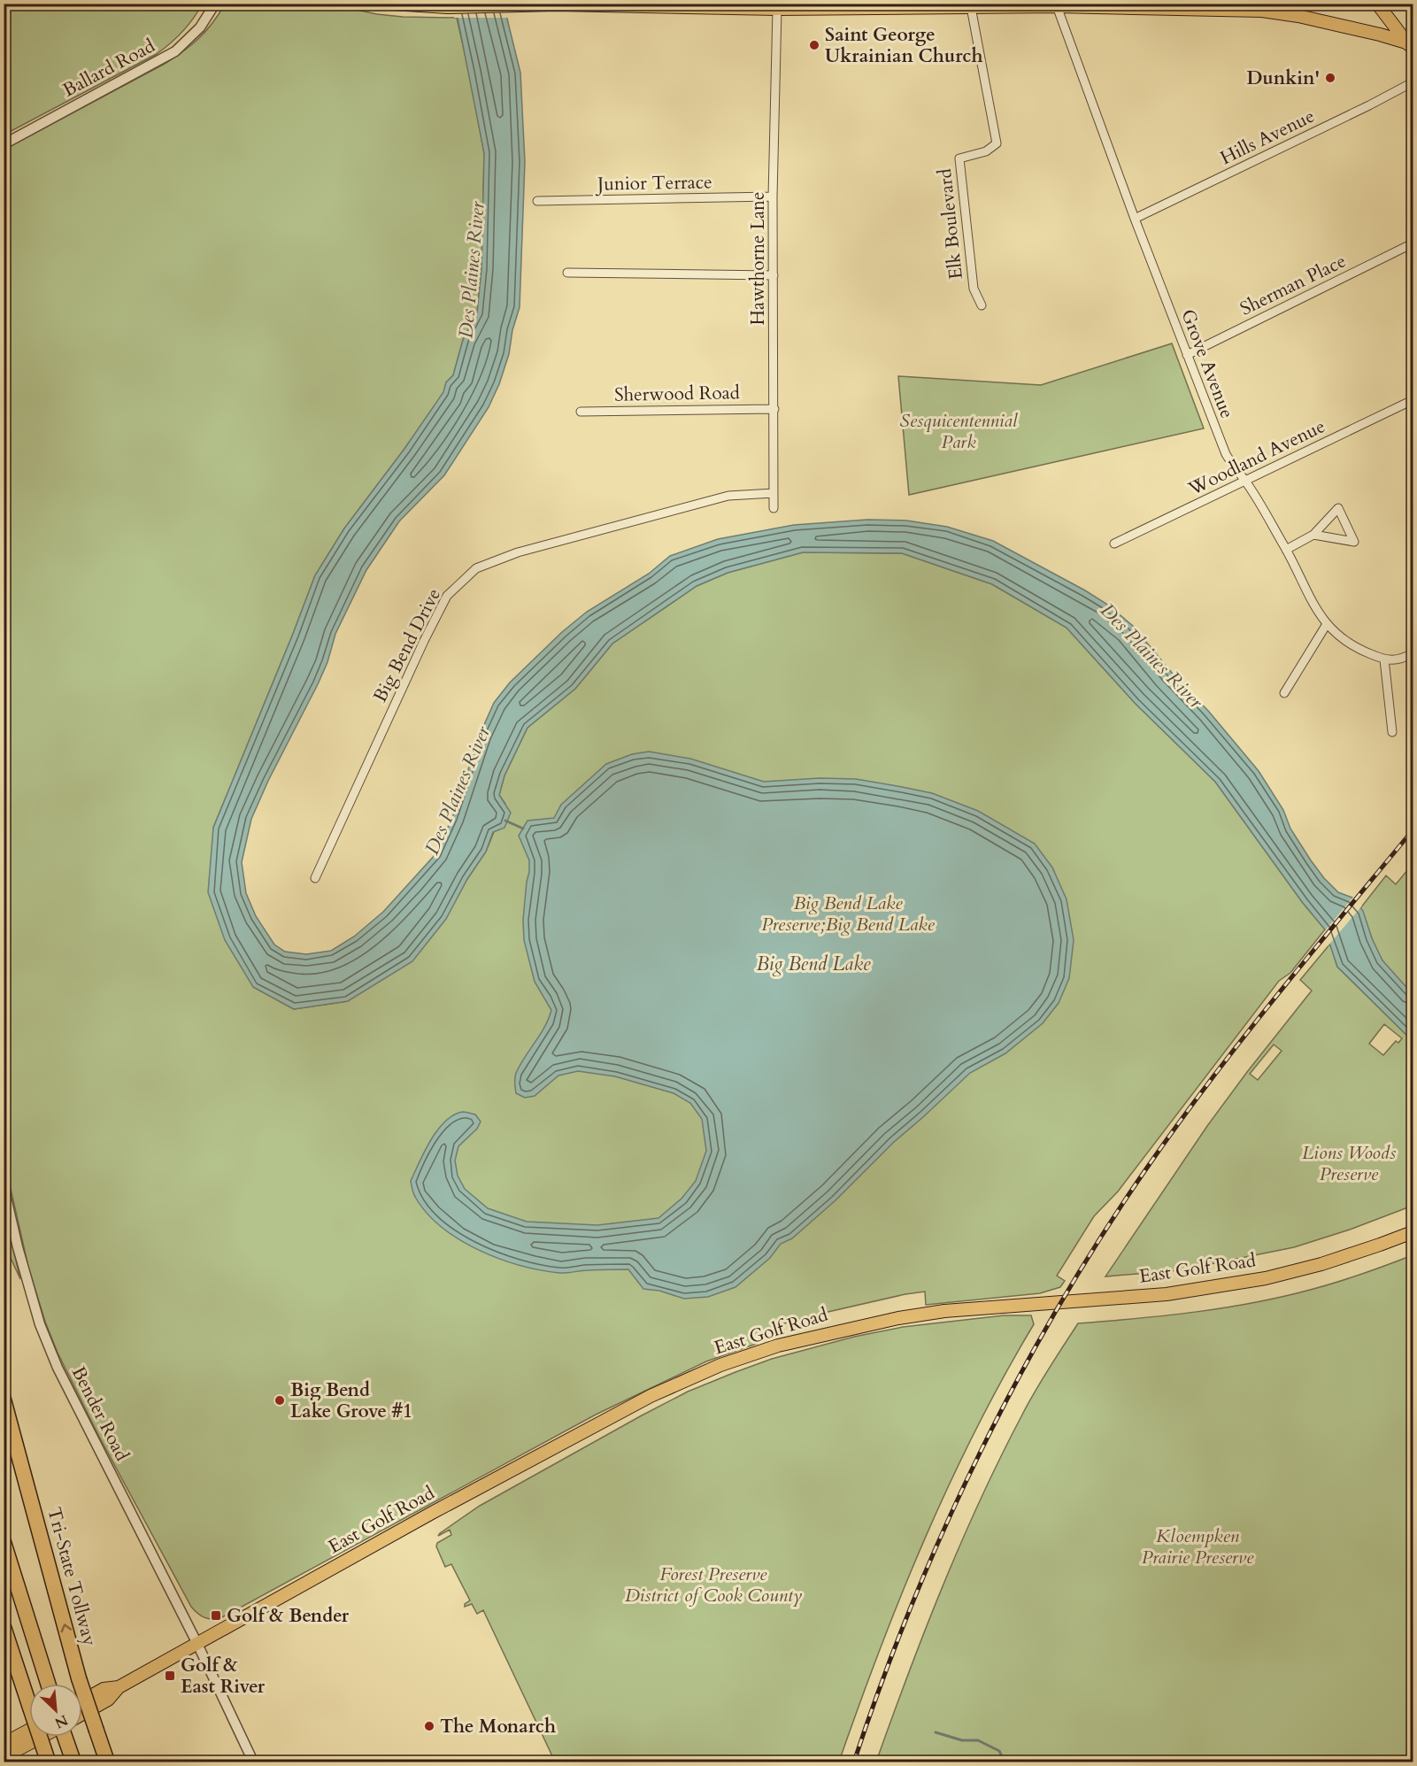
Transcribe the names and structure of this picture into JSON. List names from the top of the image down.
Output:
{
  "streets": {
    "highway": ["Tri-State Tollway"],
    "main road": ["East Golf Road"],
    "street": [
      "Ballard Road",
      "Hills Avenue",
      "Junior Terrace",
      "Elk Boulevard",
      "Hawthorne Lane",
      "Sherman Place",
      "Grove Avenue",
      "Sherwood Road",
      "Woodland Avenue",
      "Big Bend Drive",
      "Bender Road"
    ]
  },
  "crossings": [
    ["Hills Avenue", "Grove Avenue"],
    ["Junior Terrace", "Hawthorne Lane"],
    ["Hawthorne Lane", "Sherwood Road"],
    ["Hawthorne Lane", "Big Bend Drive"],
    ["Sherman Place", "Grove Avenue"],
    ["Grove Avenue", "Woodland Avenue"],
    ["East Golf Road", "Bender Road"]
  ],
  "water": ["Des Plaines River", "Big Bend Lake"],
  "parks": [
    "Sesquicentennial Park",
    "Big Bend Lake Preserve;Big Bend Lake",
    "Lions Woods Preserve",
    "Kloempken Prairie Preserve",
    "Forest Preserve District of Cook County"
  ],
  "places": {
    "other": [
      "Saint George Ukrainian Church",
      "Dunkin'",
      "Big Bend Lake Grove #1",
      "The Monarch"
    ],
    "transit": ["Golf & Bender", "Golf & East River"]
  },
  "north": "bottom right"
}
